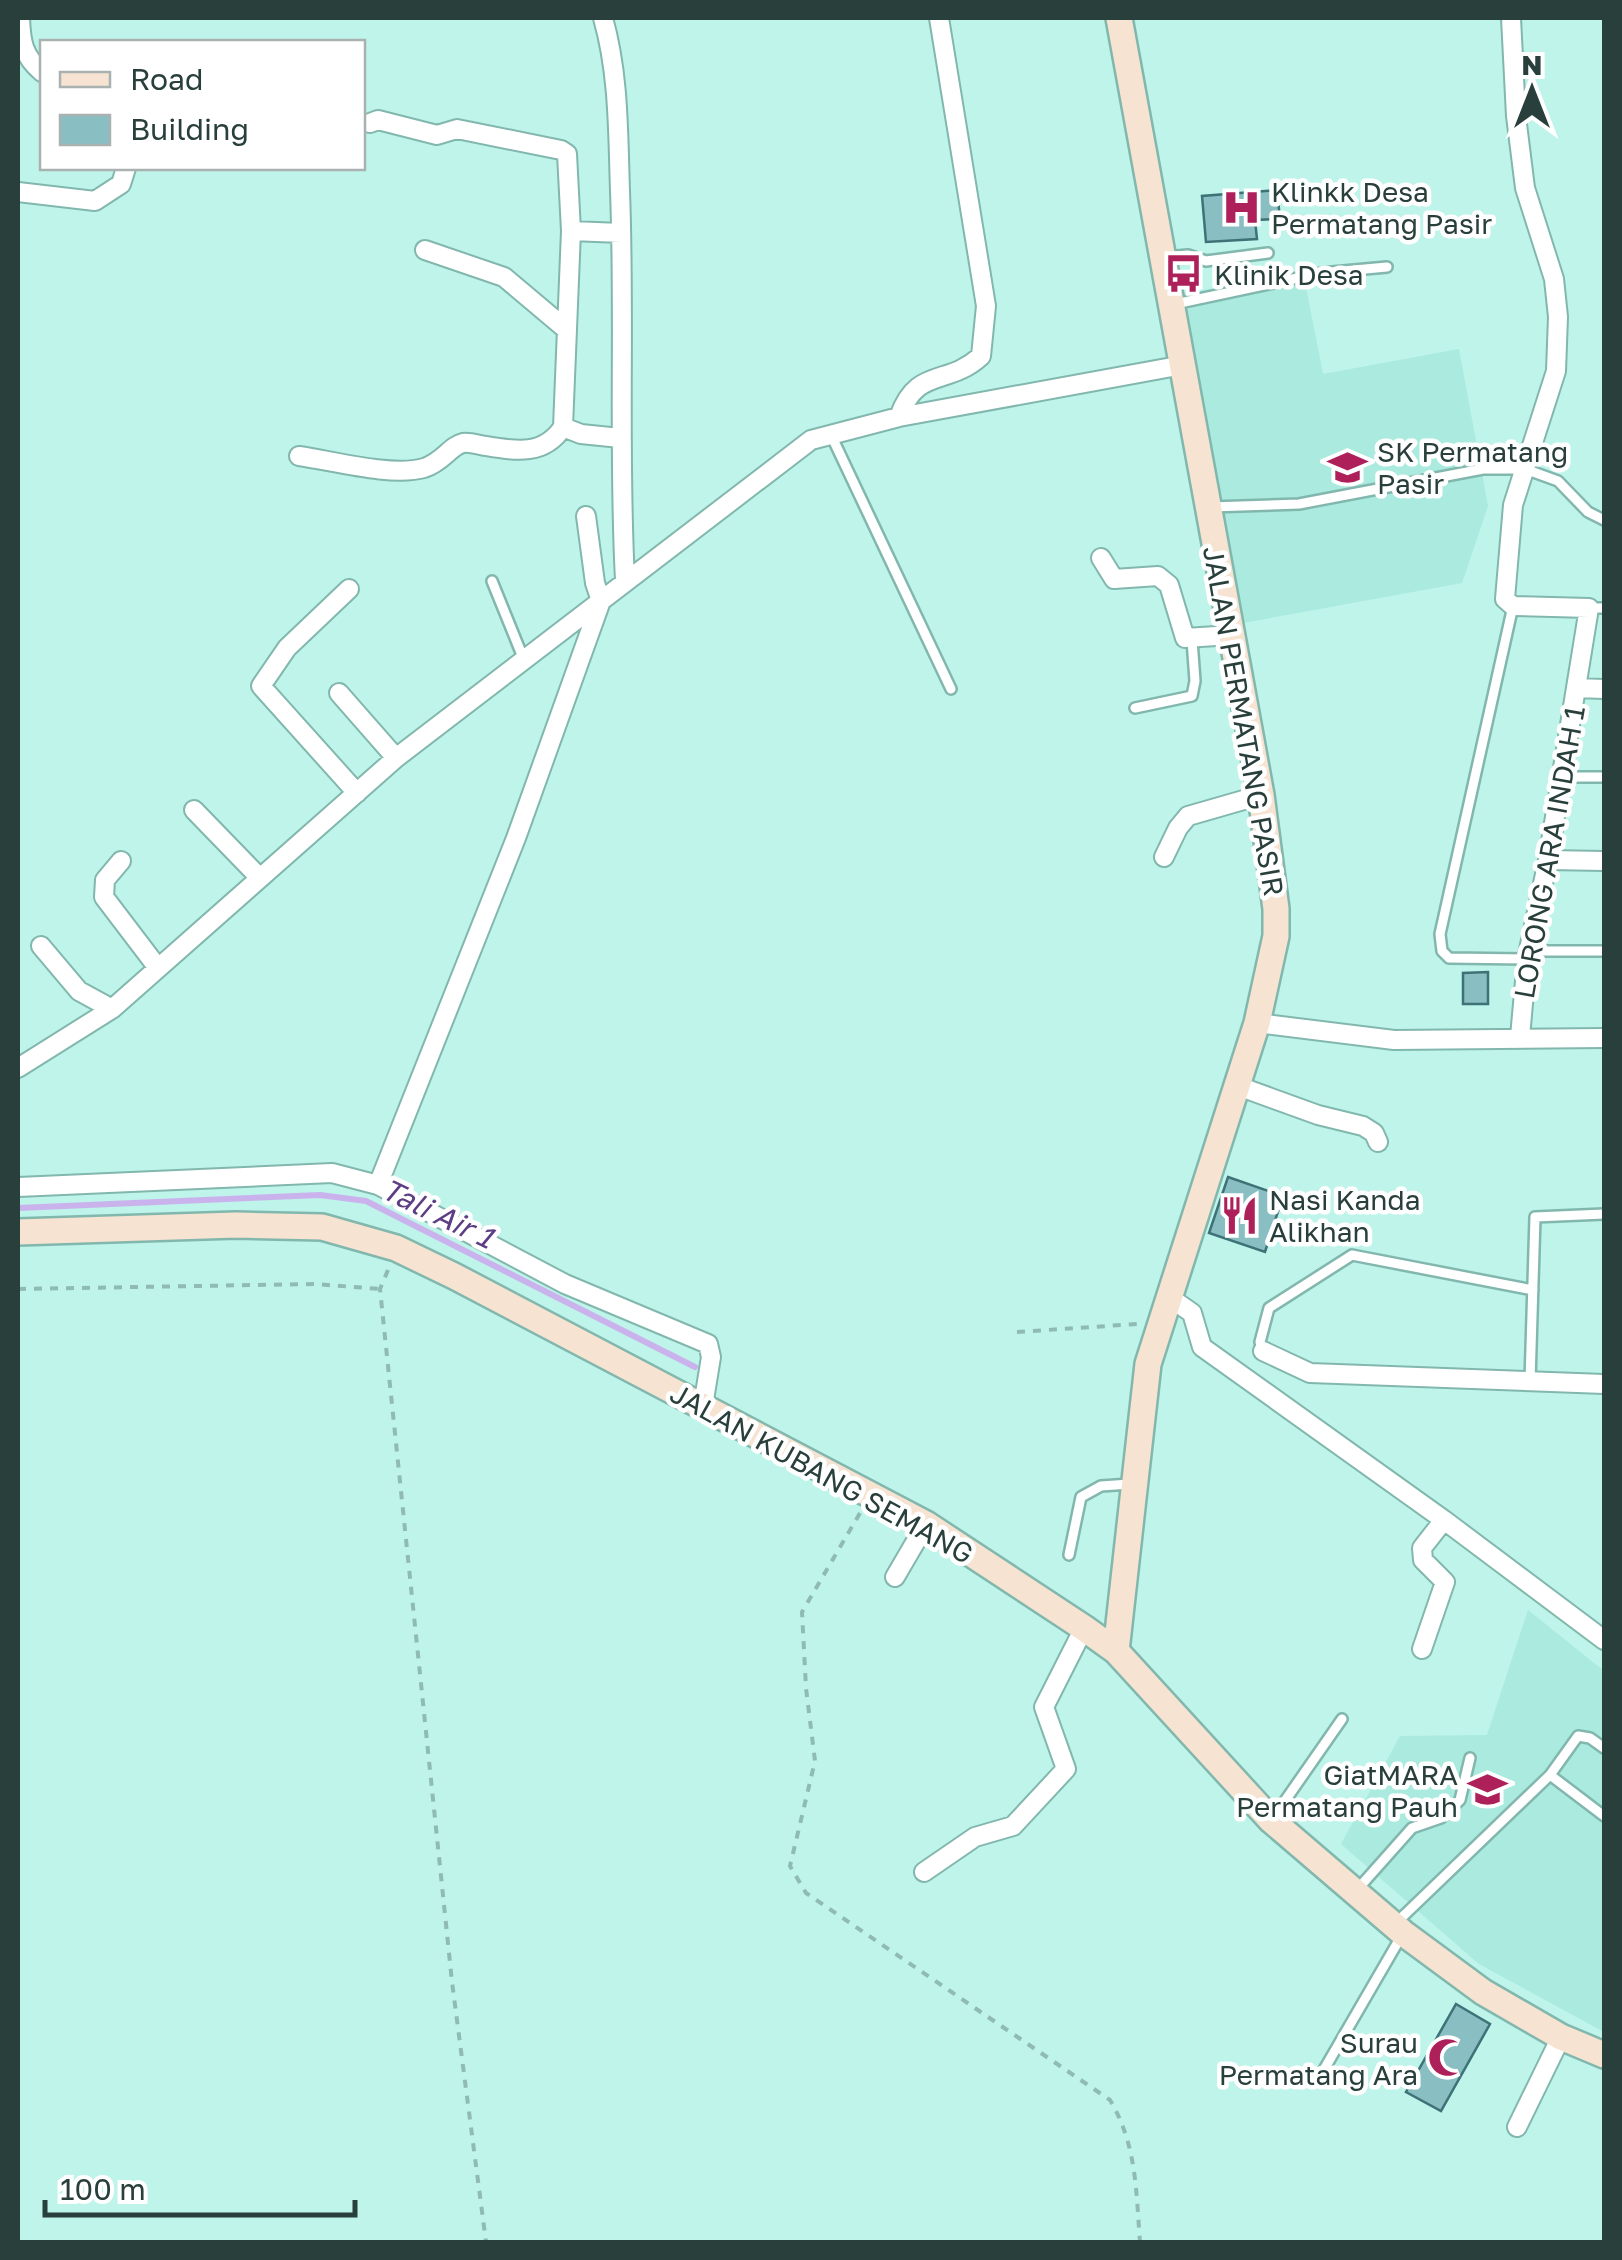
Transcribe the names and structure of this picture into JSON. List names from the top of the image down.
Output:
{
  "streets": {
    "main road": ["JALAN PERMATANG PASIR", "JALAN KUBANG SEMANG"],
    "street": ["LORONG ARA INDAH 1"]
  },
  "crossings": [
    ["JALAN PERMATANG PASIR", "JALAN KUBANG SEMANG"]
  ],
  "water": ["Tali Air 1"],
  "places": {
    "hospital": ["Klinkk Desa Permatang Pasir"],
    "bus stop": ["Klinik Desa"],
    "school or university": ["SK Permatang Pasir", "GiatMARA Permatang Pauh"],
    "restaurant": ["Nasi Kanda Alikhan"],
    "mosque": ["Surau Permatang Ara"]
  },
  "legend": ["Road", "Building"],
  "scale_bar": "100 m",
  "north": "top"
}
